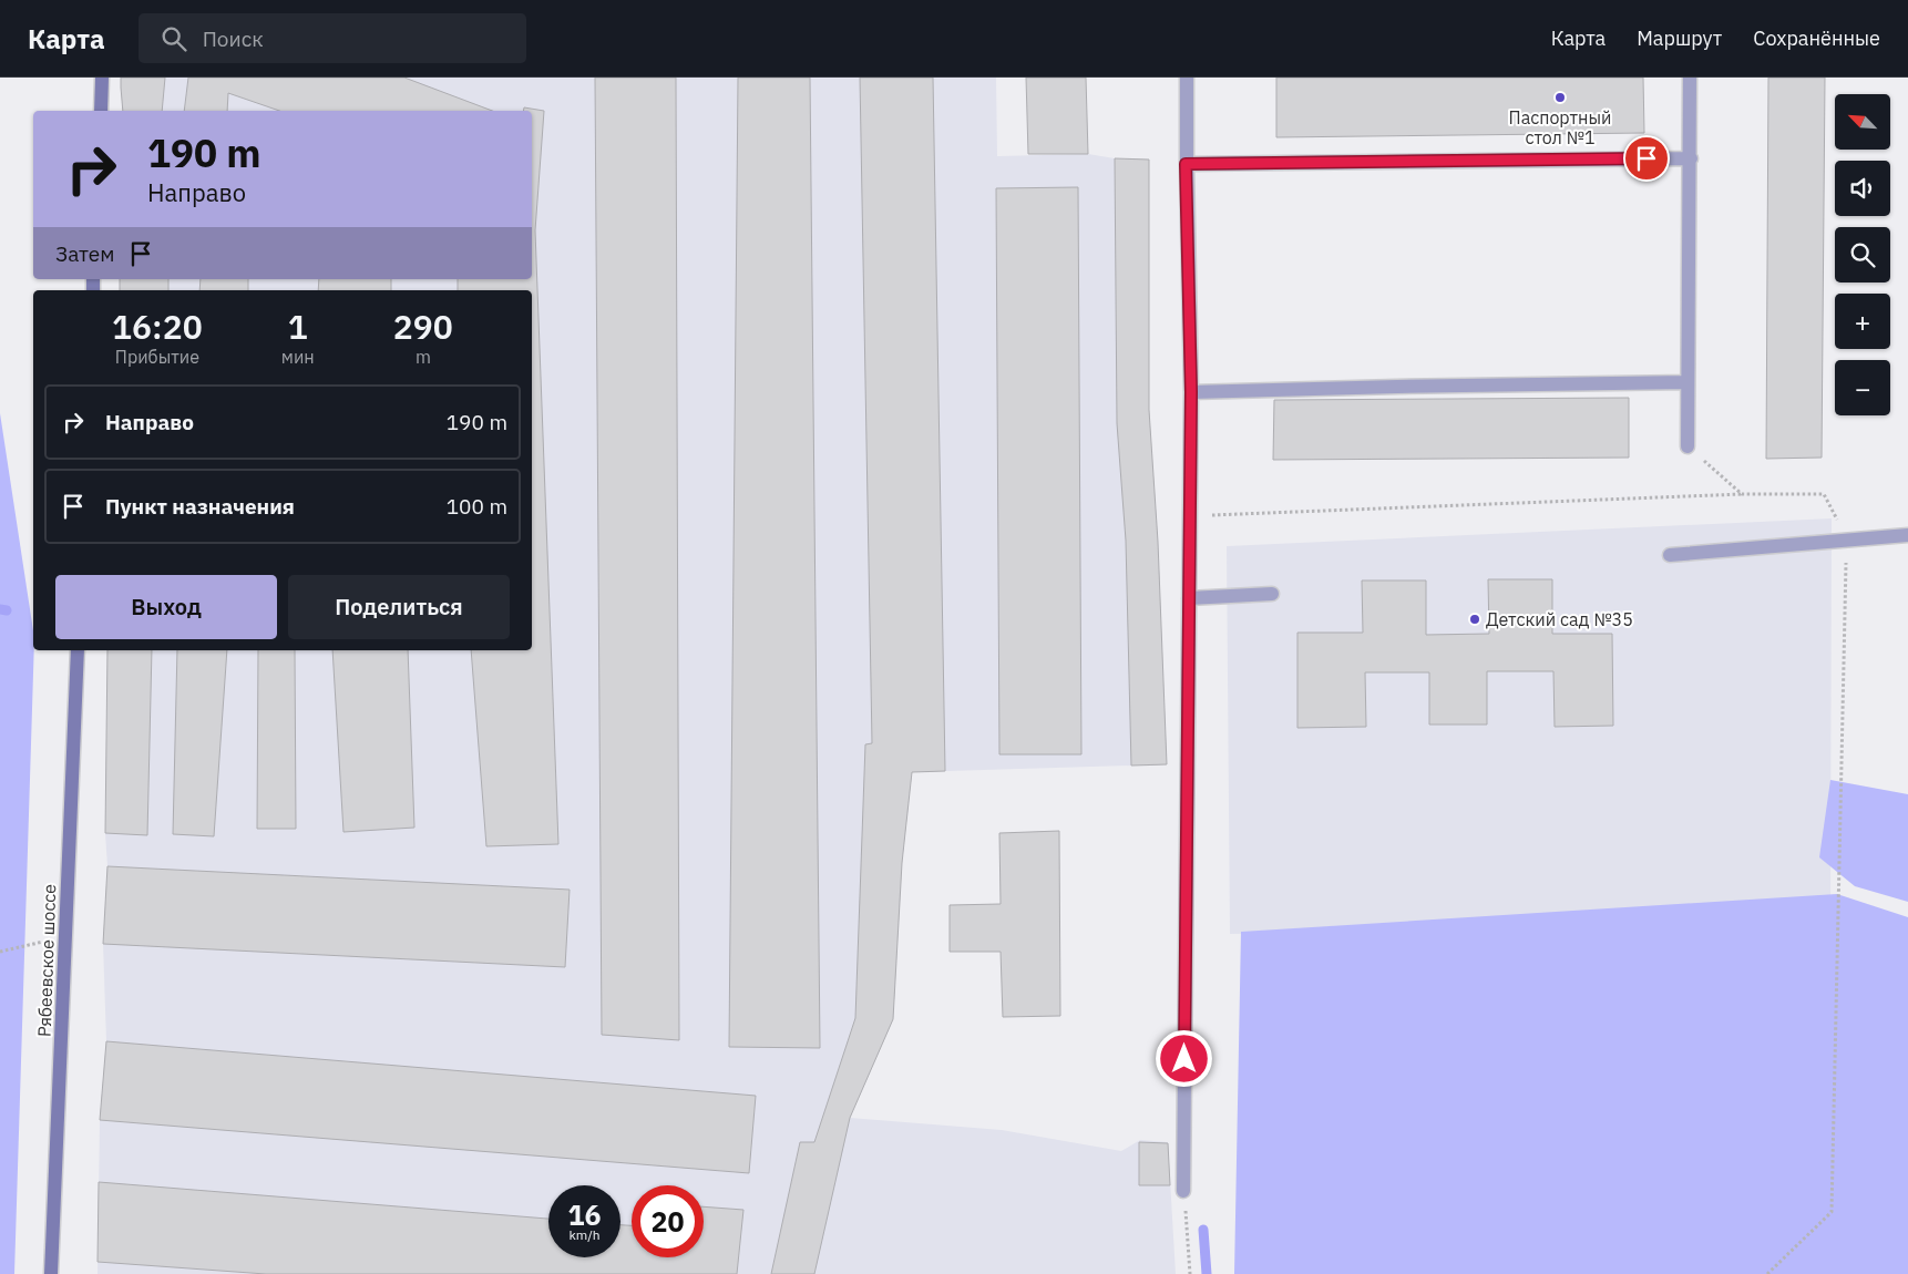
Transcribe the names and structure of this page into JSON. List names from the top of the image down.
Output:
{
  "streets": {
    "street": ["Рябеевское шоссе"]
  },
  "places": ["Паспортный стол №1", "Детский сад №35"],
  "north": "top left",
  "page": {
    "header": "Карта",
    "search": "Поиск",
    "nav": ["Карта", "Маршрут", "Сохранённые"],
    "map_buttons": ["+", "−"],
    "turn": ["190 m", "Направо"],
    "then": "Затем",
    "eta": [
      "16:20",
      "Прибытие",
      "1",
      "мин",
      "290",
      "m"
    ],
    "list": [
      {
        "name": "Направо",
        "value": "190 m"
      },
      {
        "name": "Пункт назначения",
        "value": "100 m"
      }
    ],
    "buttons": ["Выход", "Поделиться"],
    "speed": "16 km/h",
    "limit": "20"
  }
}
